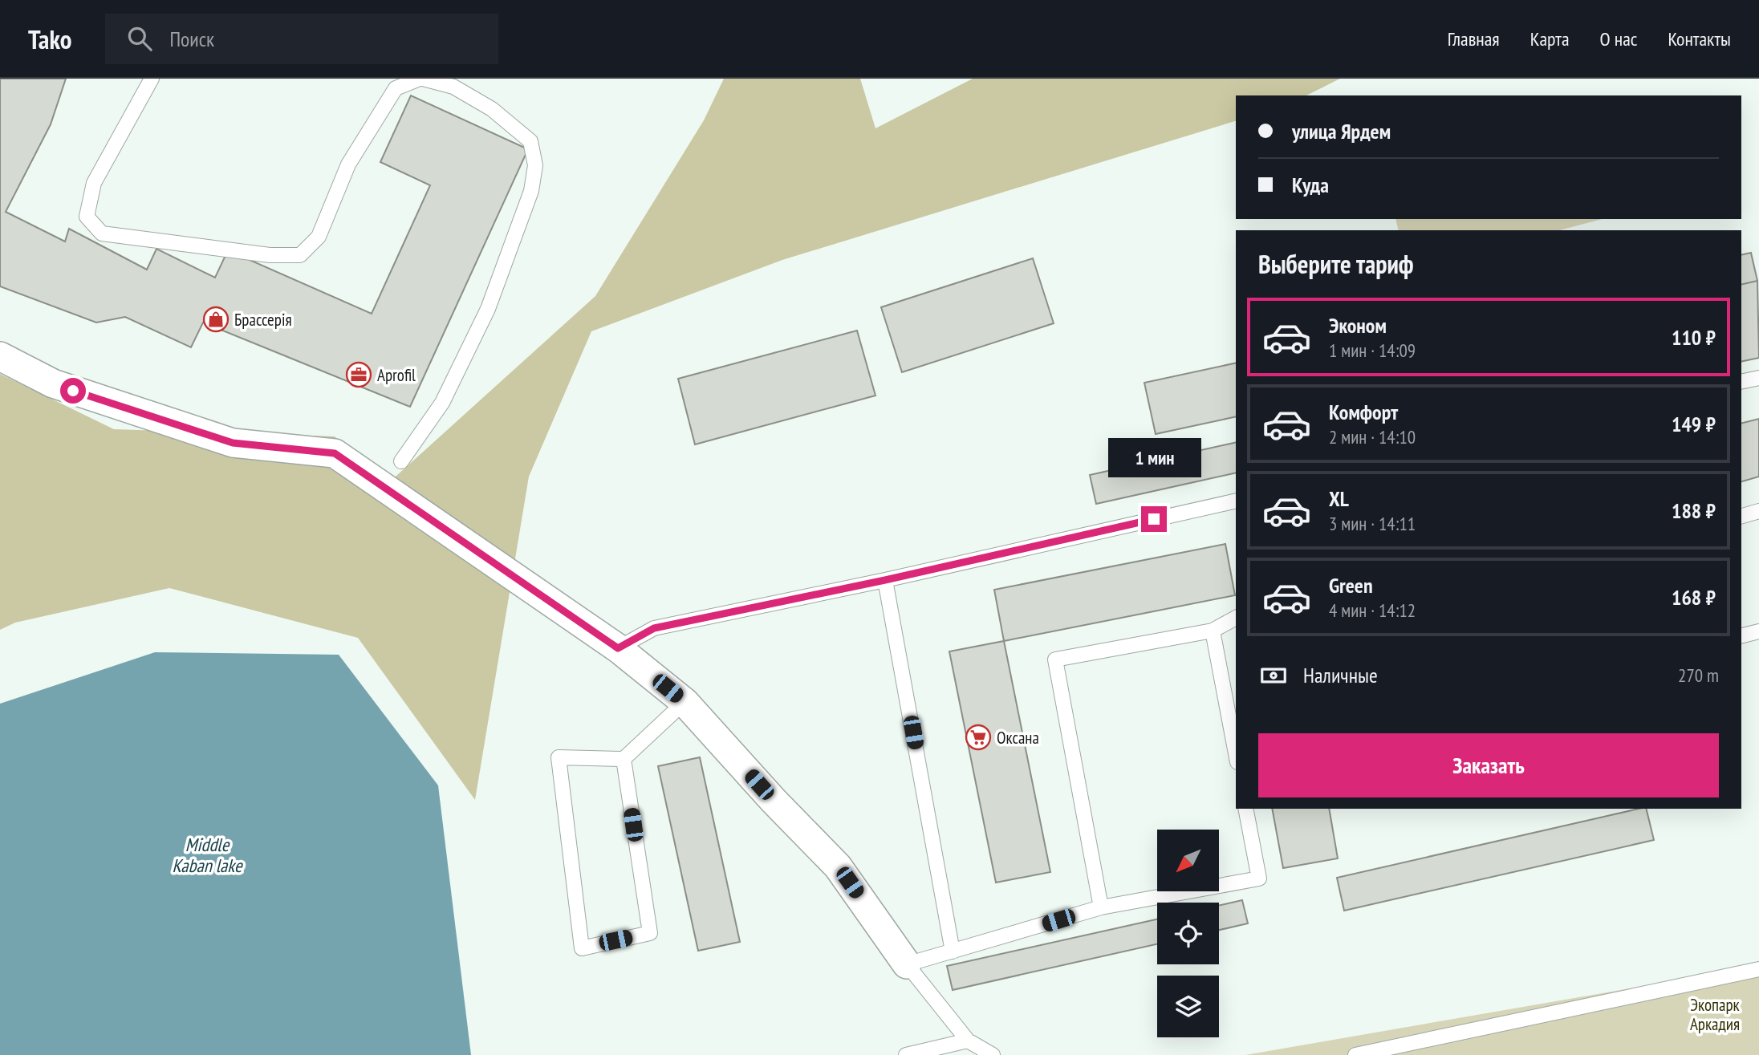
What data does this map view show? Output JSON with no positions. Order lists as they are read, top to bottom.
{
  "water": ["Middle Kaban lake"],
  "parks": ["Экопарк Аркадия"],
  "places": {
    "shop": ["Брассерiя"],
    "office": ["Aprofil"],
    "supermarket": ["Оксана"]
  },
  "north": "bottom left",
  "page": {
    "header": "Tako",
    "search": "Поиск",
    "nav": [
      "Главная",
      "Карта",
      "О нас",
      "Контакты"
    ],
    "banner": ["улица Ярдем", "Куда"],
    "heading": "Выберите тариф",
    "list": [
      {
        "name": "Эконом",
        "note": "1 мин · 14:09",
        "value": "110 ₽"
      },
      {
        "name": "Комфорт",
        "note": "2 мин · 14:10",
        "value": "149 ₽"
      },
      {
        "name": "XL",
        "note": "3 мин · 14:11",
        "value": "188 ₽"
      },
      {
        "name": "Green",
        "note": "4 мин · 14:12",
        "value": "168 ₽"
      }
    ],
    "bubble": "1 мин",
    "pay": ["Наличные", "270 m"],
    "buttons": "Заказать"
  }
}
